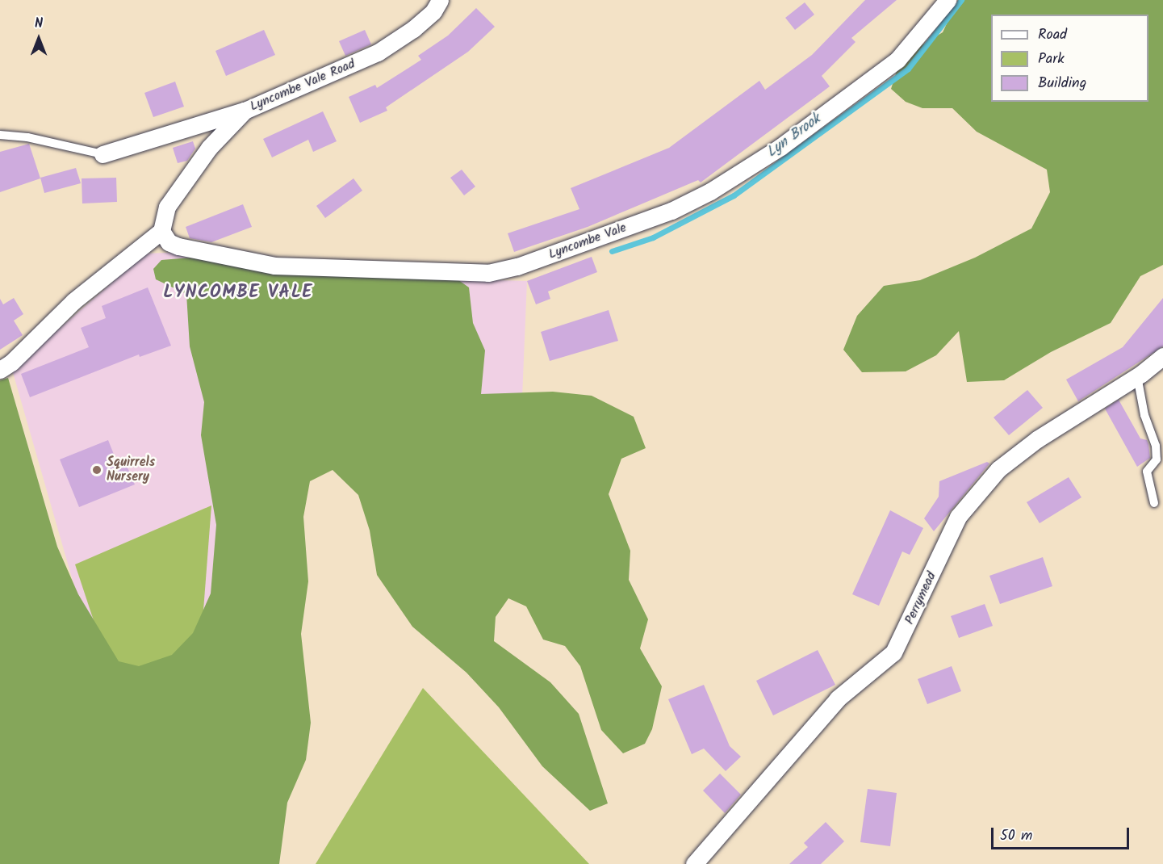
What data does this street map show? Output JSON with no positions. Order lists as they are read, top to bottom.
{
  "streets": {
    "street": ["Lyncombe Vale Road", "Lyncombe Vale", "Perrymead"]
  },
  "crossings": [
    ["Lyncombe Vale Road", "Lyncombe Vale"]
  ],
  "districts": ["LYNCOMBE VALE"],
  "water": ["Lyn Brook"],
  "places": ["Squirrels Nursery"],
  "legend": ["Road", "Park", "Building"],
  "scale_bar": "50 m",
  "north": "top"
}
